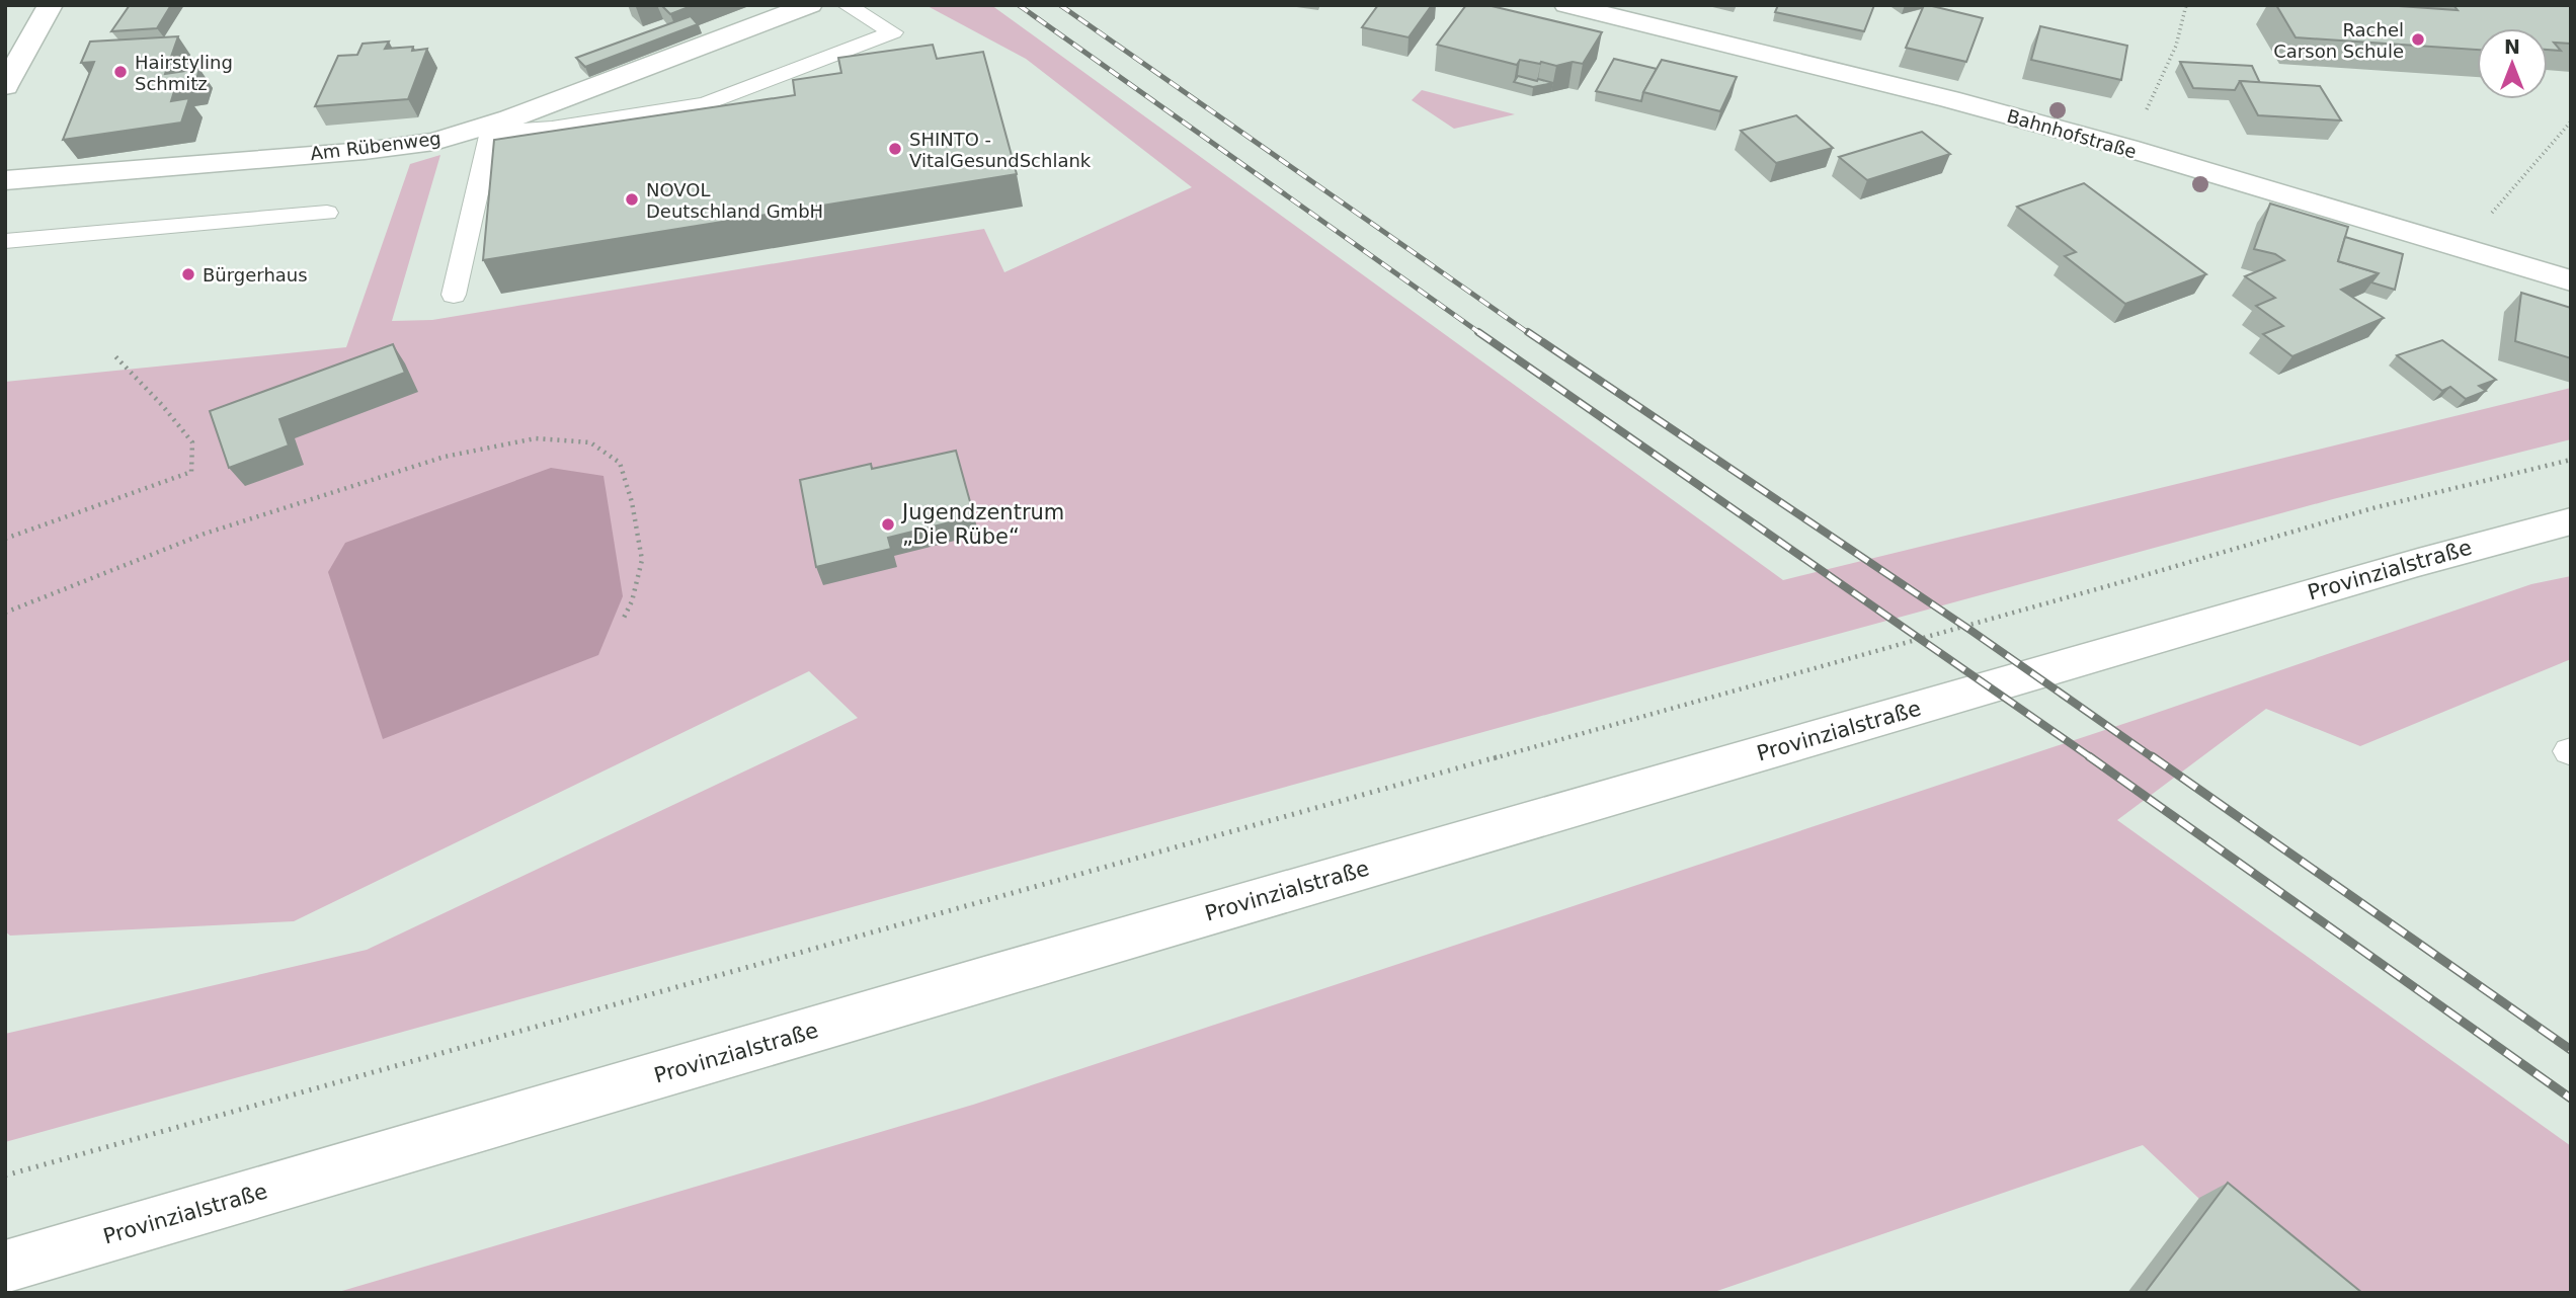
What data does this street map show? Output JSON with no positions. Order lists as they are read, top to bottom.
{
  "streets": {
    "street": ["Bahnhofstraße", "Am Rübenweg", "Provinzialstraße"]
  },
  "places": [
    "Rachel Carson Schule",
    "Hairstyling Schmitz",
    "SHINTO - VitalGesundSchlank",
    "NOVOL Deutschland GmbH",
    "Bürgerhaus",
    "Jugendzentrum „Die Rübe“"
  ],
  "north": "top"
}
